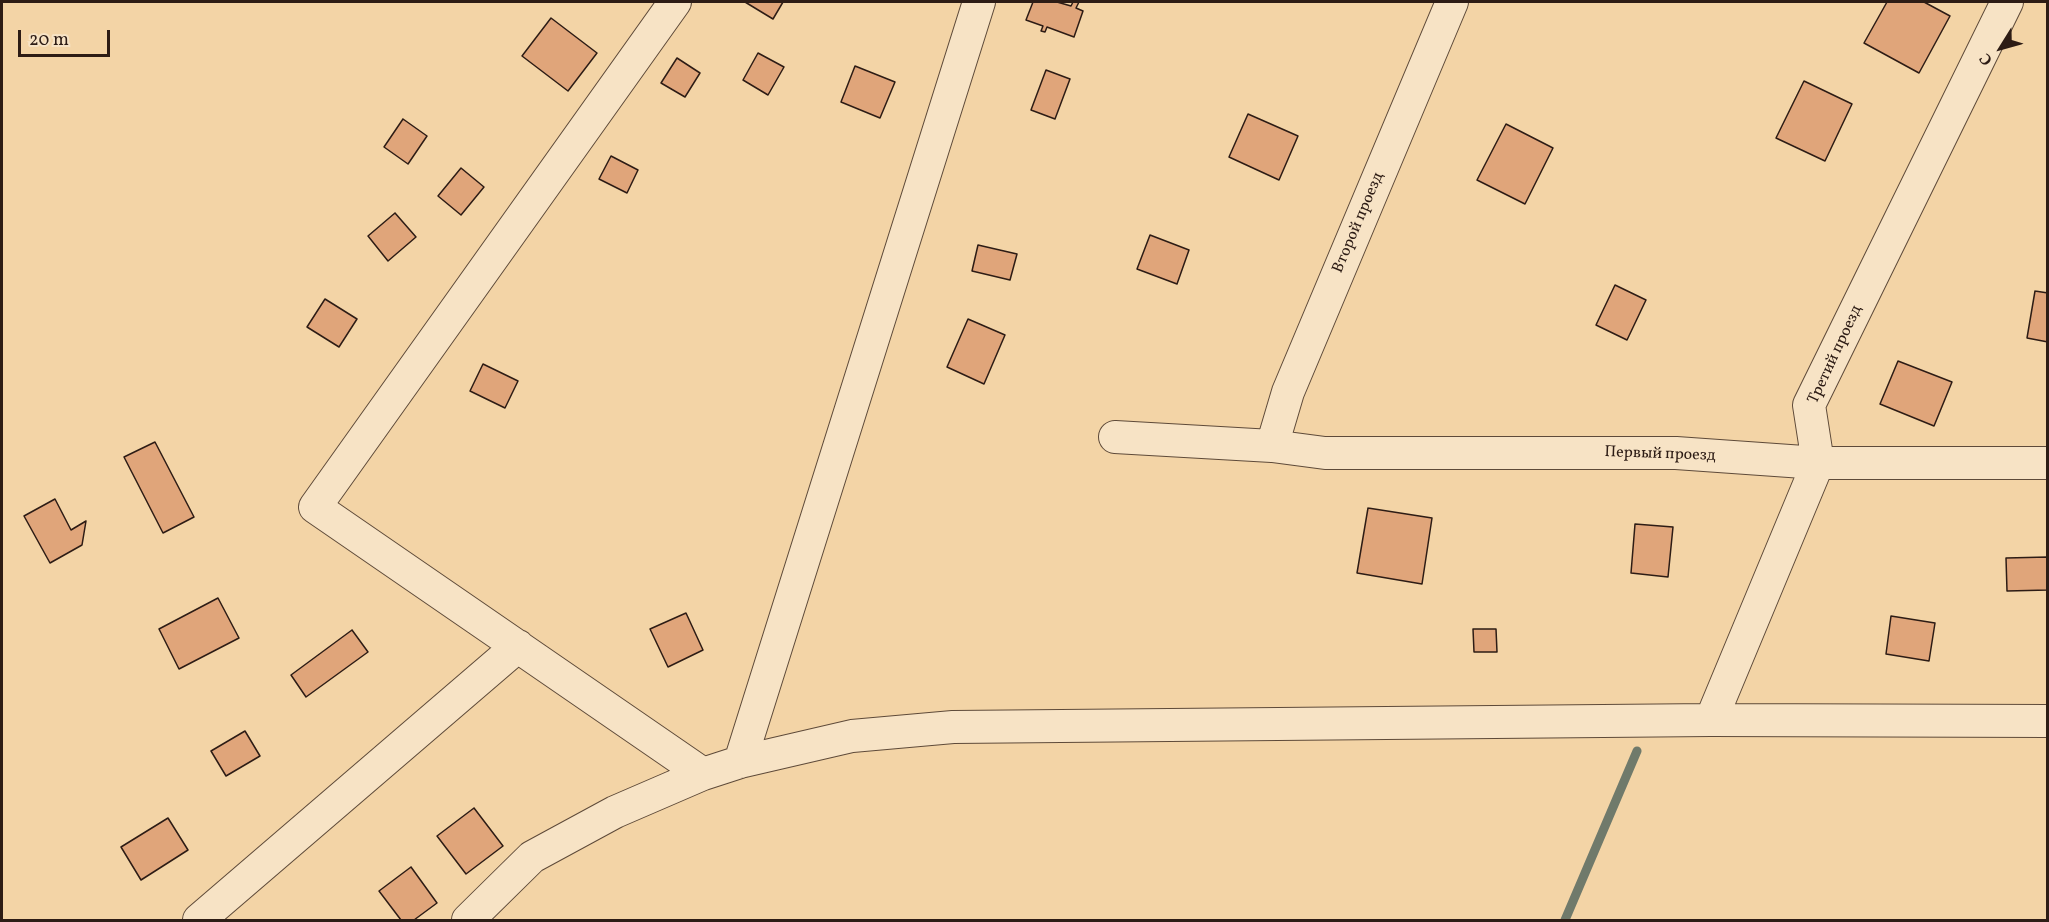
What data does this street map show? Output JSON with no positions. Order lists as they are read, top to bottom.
{
  "streets": {
    "street": ["Второй проезд", "Третий проезд", "Первый проезд"]
  },
  "crossings": [
    ["Второй проезд", "Первый проезд"],
    ["Третий проезд", "Первый проезд"]
  ],
  "scale_bar": "20 m",
  "north": "bottom left"
}
